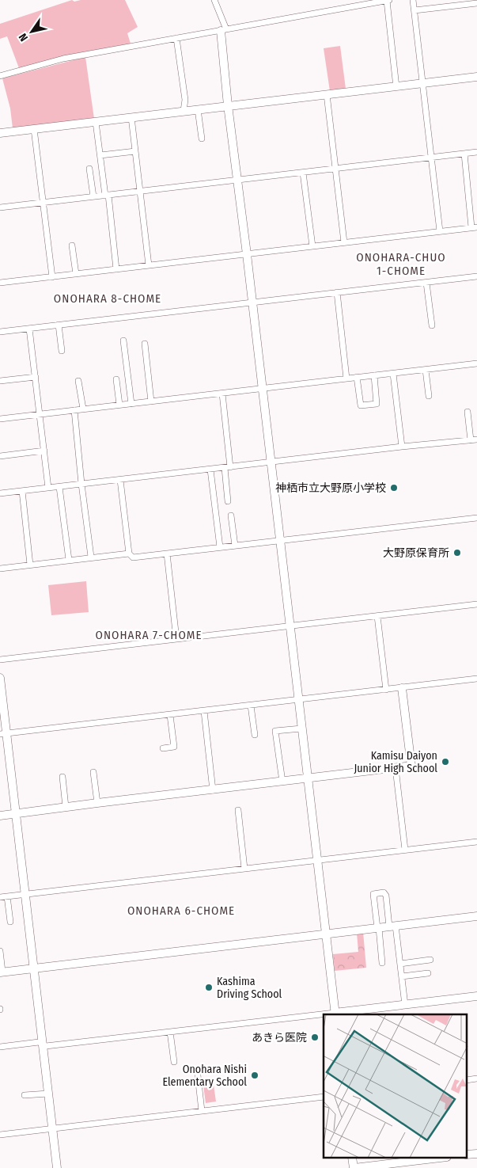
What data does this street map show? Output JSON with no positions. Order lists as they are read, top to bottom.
{
  "districts": [
    "ONOHARA-CHUO 1-CHOME",
    "ONOHARA 8-CHOME",
    "ONOHARA 7-CHOME",
    "ONOHARA 6-CHOME"
  ],
  "places": [
    "神栖市立大野原小学校",
    "大野原保育所",
    "Kamisu Daiyon Junior High School",
    "Kashima Driving School",
    "あきら医院",
    "Onohara Nishi Elementary School"
  ],
  "north": "bottom left"
}
